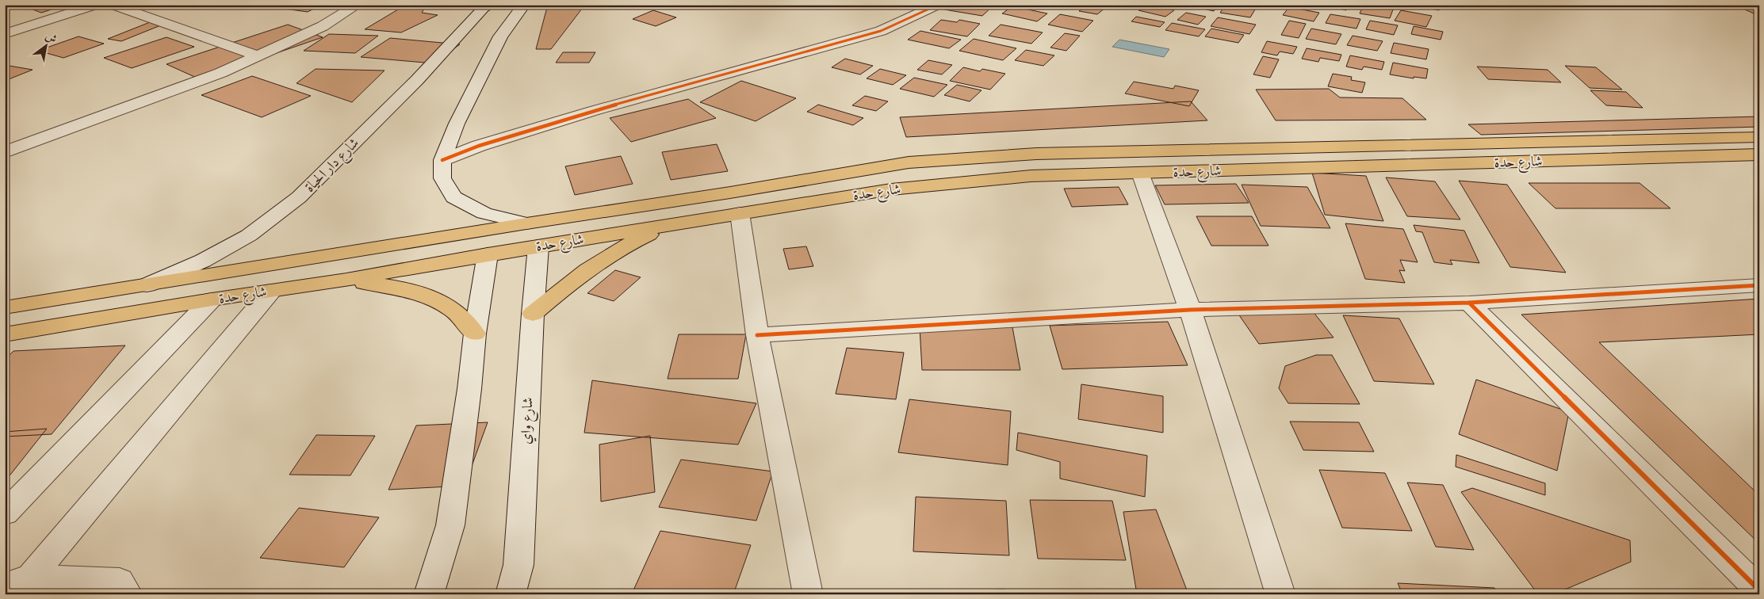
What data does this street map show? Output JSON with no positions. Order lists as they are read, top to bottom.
{
  "streets": {
    "main road": ["شارع حدة"],
    "street": ["شارع دار الحياة", "شارع واي"]
  },
  "crossings": [
    ["شارع حدة", "شارع دار الحياة"],
    ["شارع حدة", "شارع واي"]
  ],
  "north": "top right"
}
